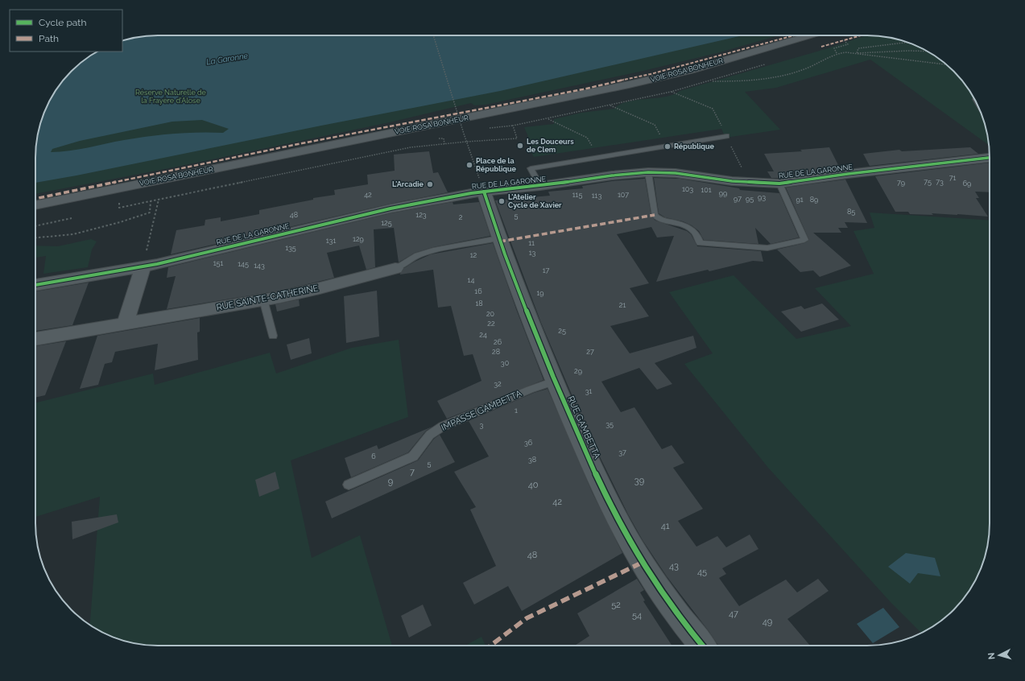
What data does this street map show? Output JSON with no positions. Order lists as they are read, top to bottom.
{
  "streets": {
    "street": [
      "VOIE ROSA BONHEUR",
      "RUE DE LA GARONNE",
      "RUE SAINTE-CATHERINE",
      "RUE GAMBETTA"
    ],
    "lane": ["IMPASSE GAMBETTA"]
  },
  "crossings": [
    ["RUE DE LA GARONNE", "RUE GAMBETTA"],
    ["RUE SAINTE-CATHERINE", "RUE GAMBETTA"],
    ["IMPASSE GAMBETTA", "RUE GAMBETTA"]
  ],
  "water": ["La Garonne"],
  "parks": ["Réserve Naturelle de la Frayère d'Alose"],
  "places": [
    "Les Douceurs de Clem",
    "République",
    "Place de la République",
    "L'Arcadie",
    "L'Atelier Cycle de Xavier"
  ],
  "house_numbers": [
    "71",
    "75",
    "73",
    "79",
    "69",
    "103",
    "101",
    "99",
    "42",
    "115",
    "107",
    "113",
    "93",
    "97",
    "95",
    "91",
    "89",
    "85",
    "48",
    "123",
    "5",
    "2",
    "125",
    "129",
    "131",
    "11",
    "135",
    "13",
    "12",
    "151",
    "145",
    "143",
    "17",
    "14",
    "16",
    "19",
    "18",
    "21",
    "20",
    "22",
    "25",
    "24",
    "26",
    "28",
    "27",
    "30",
    "29",
    "32",
    "31",
    "1",
    "35",
    "3",
    "36",
    "37",
    "6",
    "38",
    "5",
    "7",
    "39",
    "9",
    "40",
    "42",
    "41",
    "48",
    "43",
    "45",
    "52",
    "47",
    "54",
    "49"
  ],
  "legend": ["Cycle path", "Path"],
  "north": "left"
}
